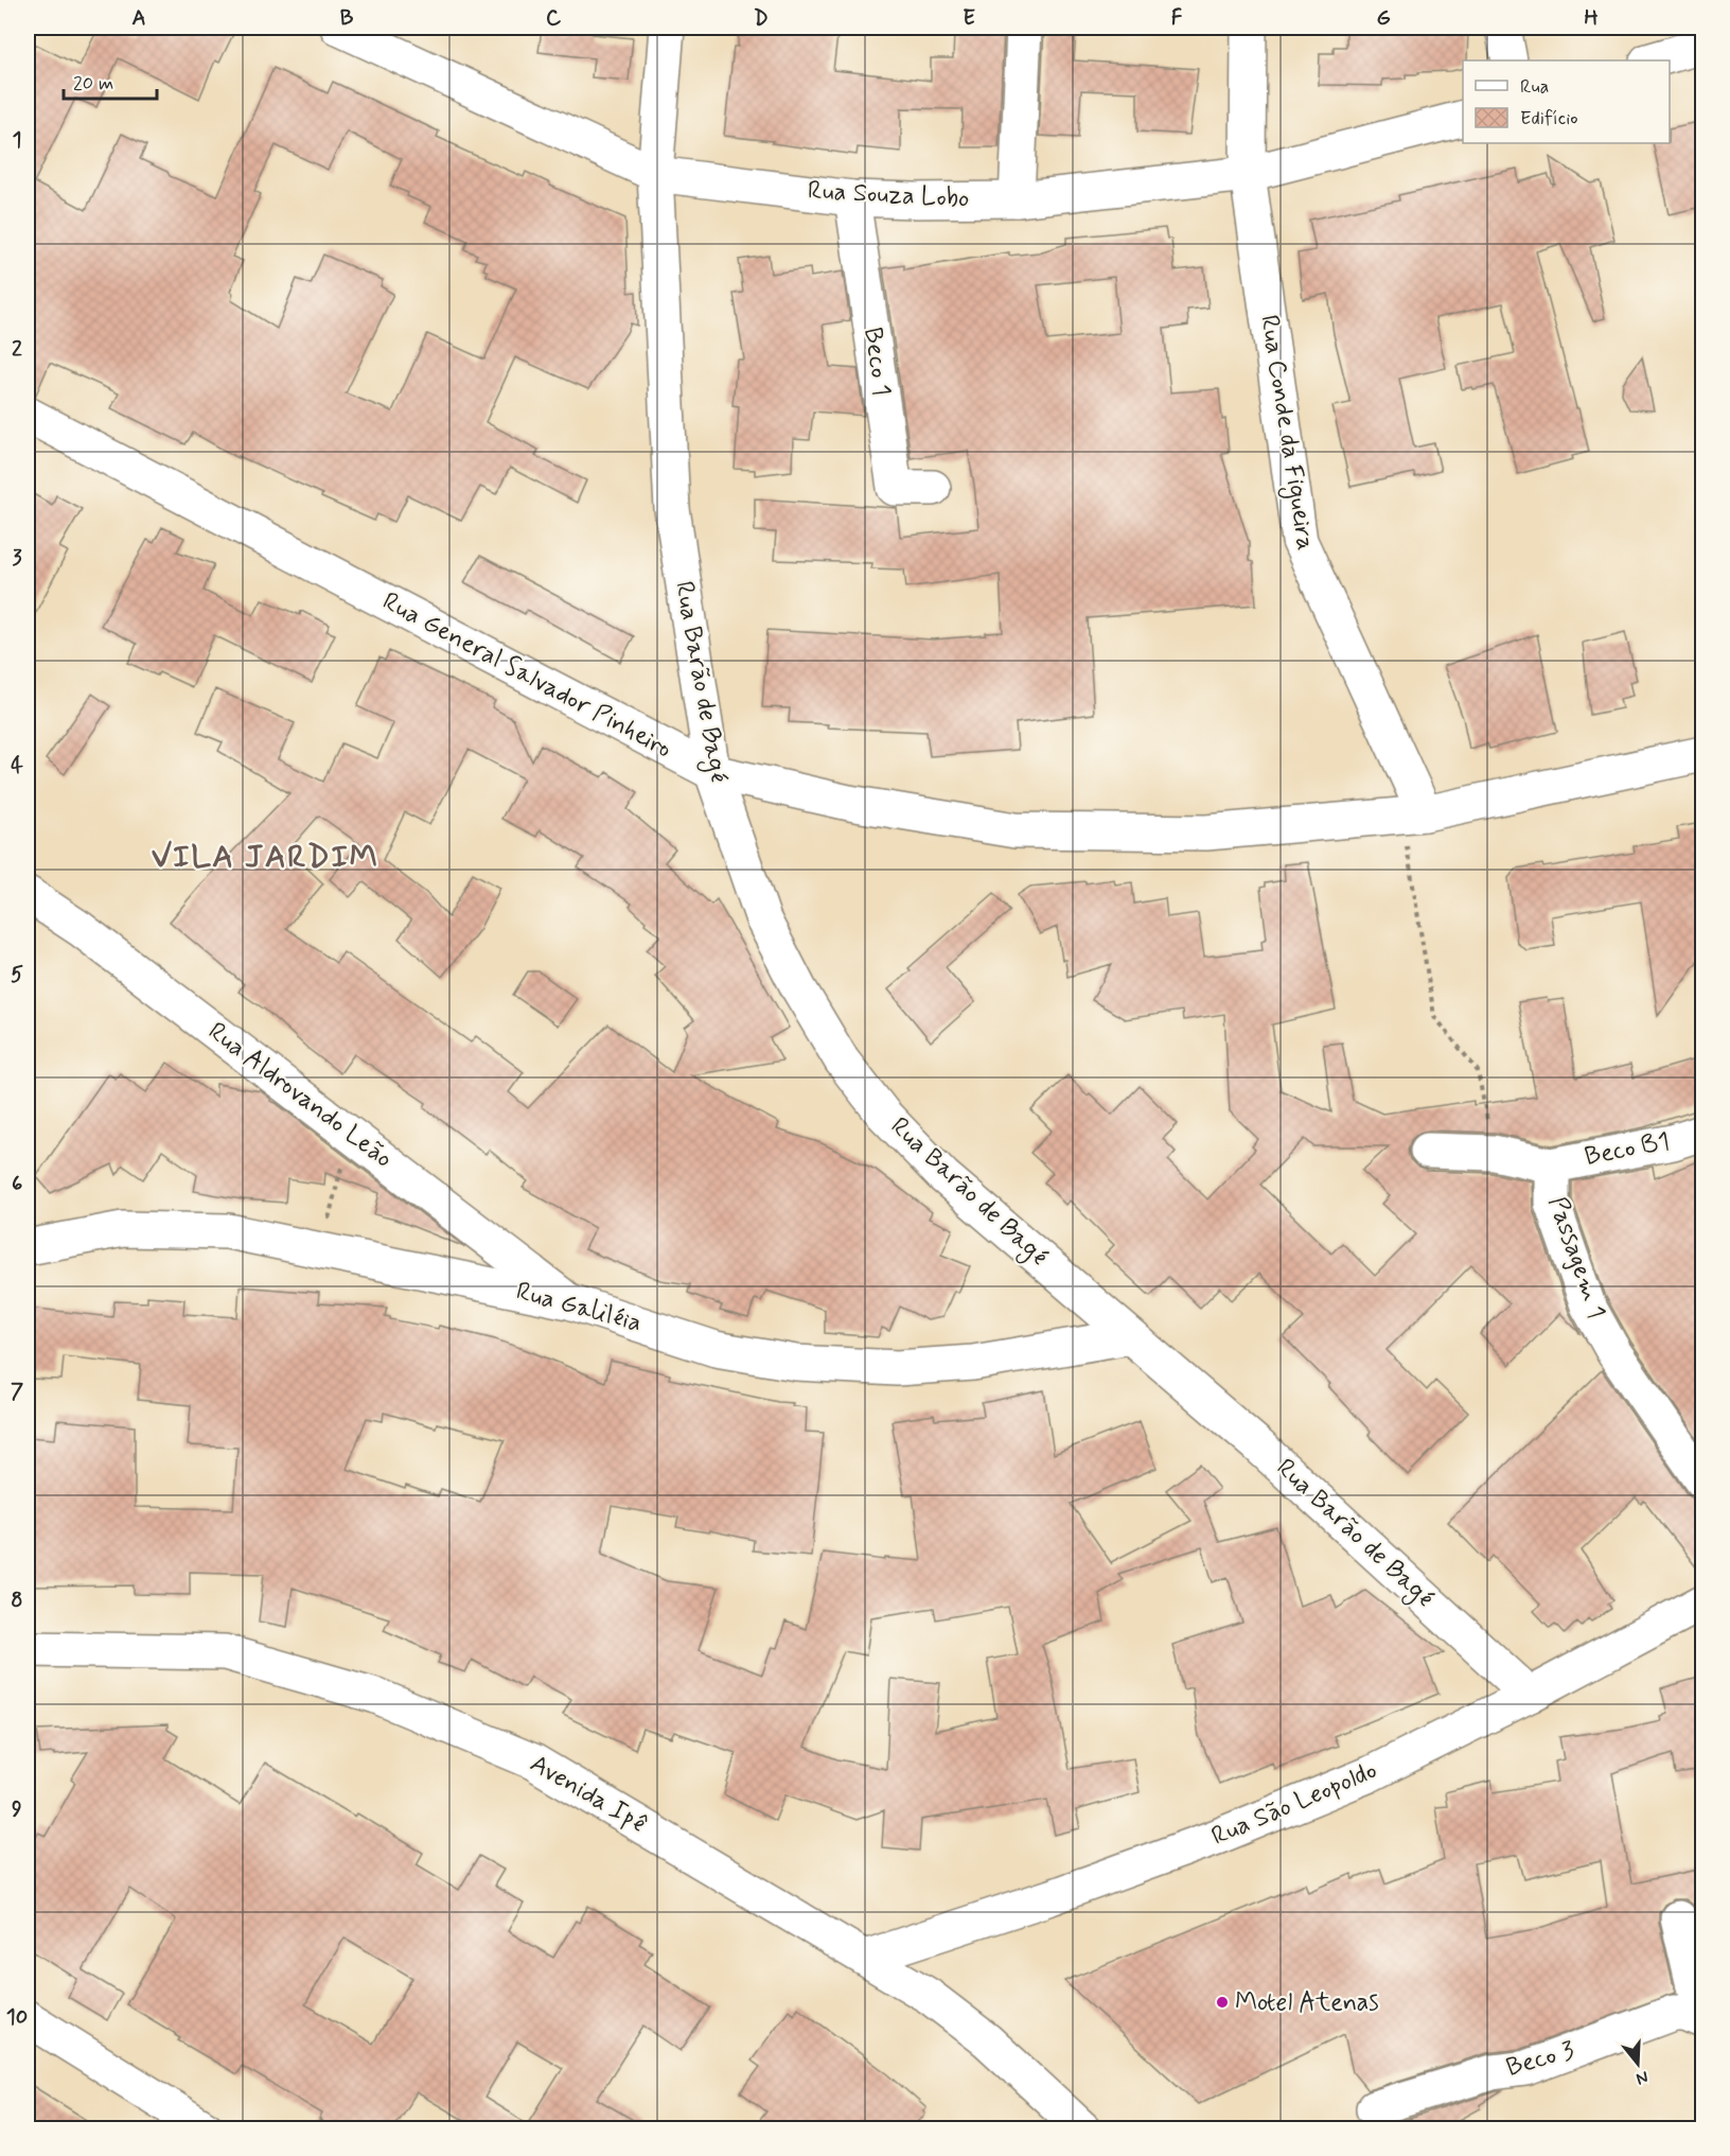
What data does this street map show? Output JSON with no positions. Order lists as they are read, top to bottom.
{
  "streets": {
    "street": [
      "Rua Souza Lobo",
      "Beco 1",
      "Rua Conde da Figueira",
      "Rua General Salvador Pinheiro",
      "Rua Barão de Bagé",
      "Rua Aldrovando Leão",
      "Beco B1",
      "Passagem 1",
      "Rua Galiléia",
      "Avenida Ipê",
      "Rua São Leopoldo",
      "Beco 3"
    ]
  },
  "crossings": [
    ["Rua Souza Lobo", "Beco 1"],
    ["Rua Souza Lobo", "Rua Conde da Figueira"],
    ["Rua Souza Lobo", "Rua Barão de Bagé"],
    ["Rua Conde da Figueira", "Rua General Salvador Pinheiro"],
    ["Rua General Salvador Pinheiro", "Rua Barão de Bagé"],
    ["Rua Barão de Bagé", "Rua Galiléia"],
    ["Rua Barão de Bagé", "Rua São Leopoldo"],
    ["Rua Aldrovando Leão", "Rua Galiléia"],
    ["Beco B1", "Passagem 1"],
    ["Avenida Ipê", "Rua São Leopoldo"]
  ],
  "districts": ["VILA JARDIM"],
  "places": ["Motel Atenas"],
  "legend": ["Rua", "Edifício"],
  "scale_bar": "20 m",
  "north": "bottom",
  "grid": {
    "columns": [
      "A",
      "B",
      "C",
      "D",
      "E",
      "F",
      "G",
      "H"
    ],
    "rows": [
      "1",
      "2",
      "3",
      "4",
      "5",
      "6",
      "7",
      "8",
      "9",
      "10"
    ]
  }
}
